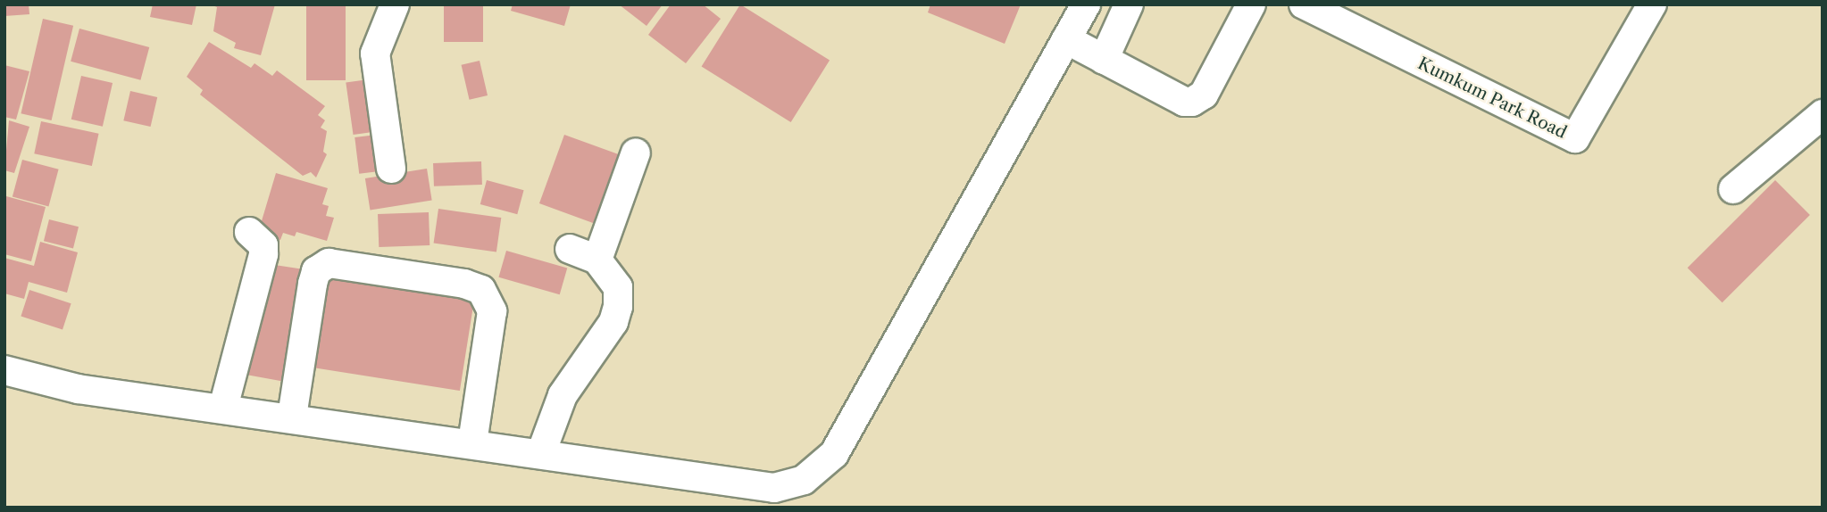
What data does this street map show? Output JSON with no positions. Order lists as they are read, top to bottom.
{
  "streets": {
    "street": ["Kumkum Park Road"]
  }
}
